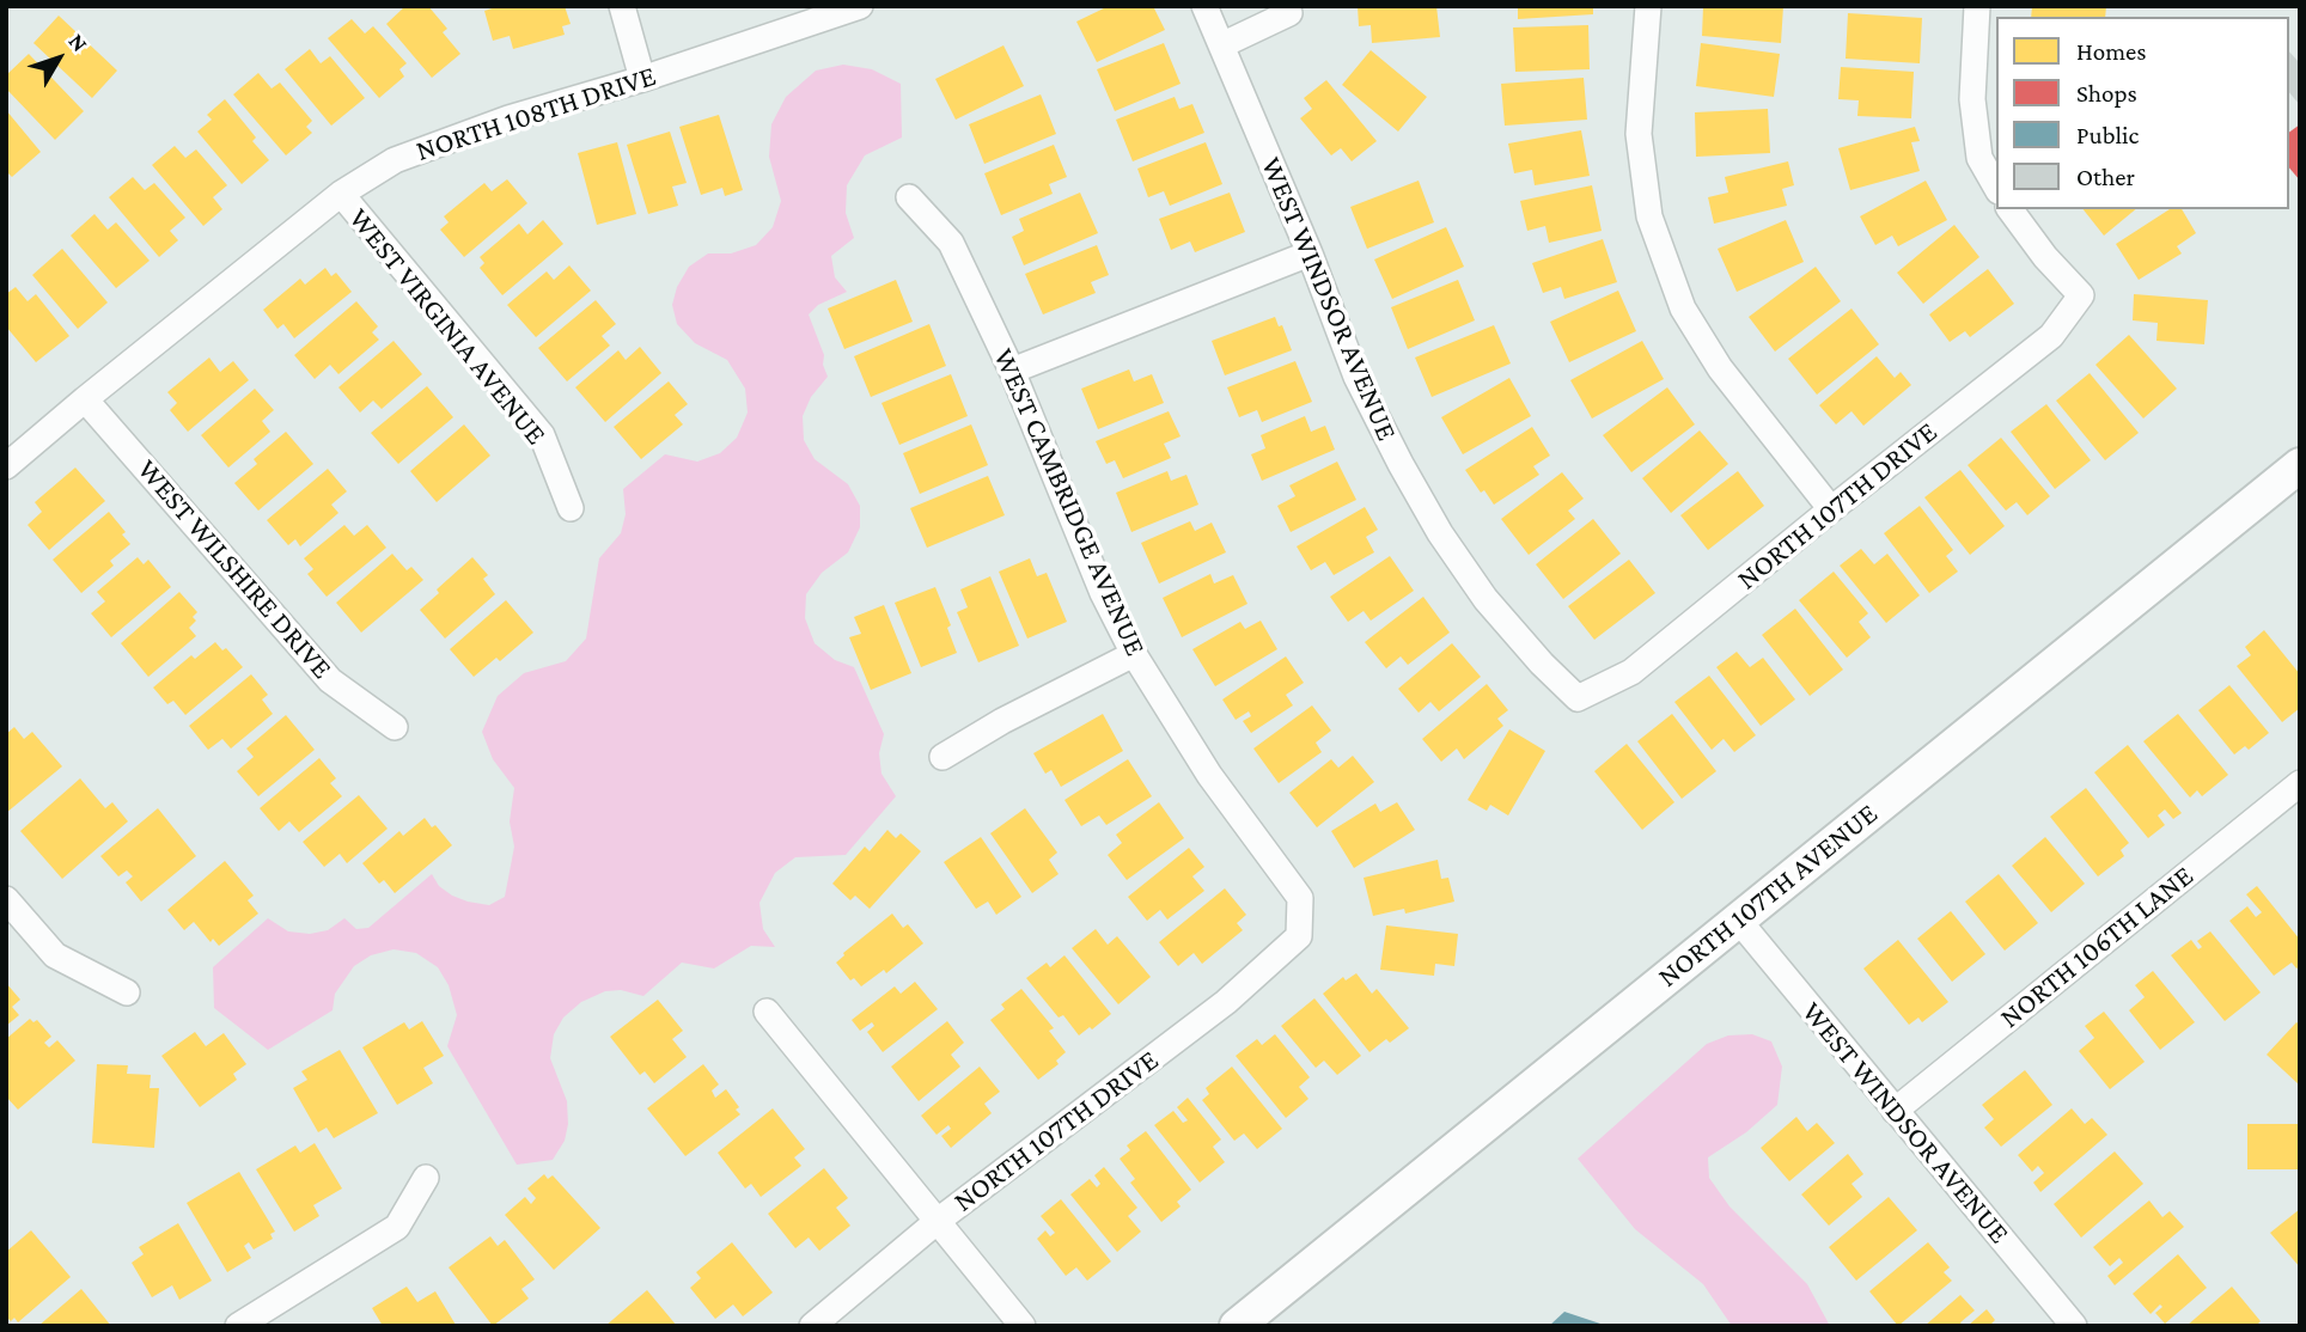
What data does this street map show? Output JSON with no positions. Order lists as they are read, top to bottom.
{
  "streets": {
    "main road": ["NORTH 107TH AVENUE"],
    "street": [
      "NORTH 108TH DRIVE",
      "WEST WINDSOR AVENUE",
      "WEST VIRGINIA AVENUE",
      "WEST CAMBRIDGE AVENUE",
      "NORTH 107TH DRIVE",
      "WEST WILSHIRE DRIVE",
      "NORTH 106TH LANE"
    ]
  },
  "crossings": [
    ["NORTH 108TH DRIVE", "WEST VIRGINIA AVENUE"],
    ["NORTH 108TH DRIVE", "WEST WILSHIRE DRIVE"],
    ["WEST WINDSOR AVENUE", "NORTH 107TH DRIVE"],
    ["WEST WINDSOR AVENUE", "NORTH 107TH AVENUE"],
    ["WEST WINDSOR AVENUE", "NORTH 106TH LANE"],
    ["WEST CAMBRIDGE AVENUE", "NORTH 107TH DRIVE"]
  ],
  "legend": [
    "Homes",
    "Shops",
    "Public",
    "Other"
  ],
  "north": "top right"
}
